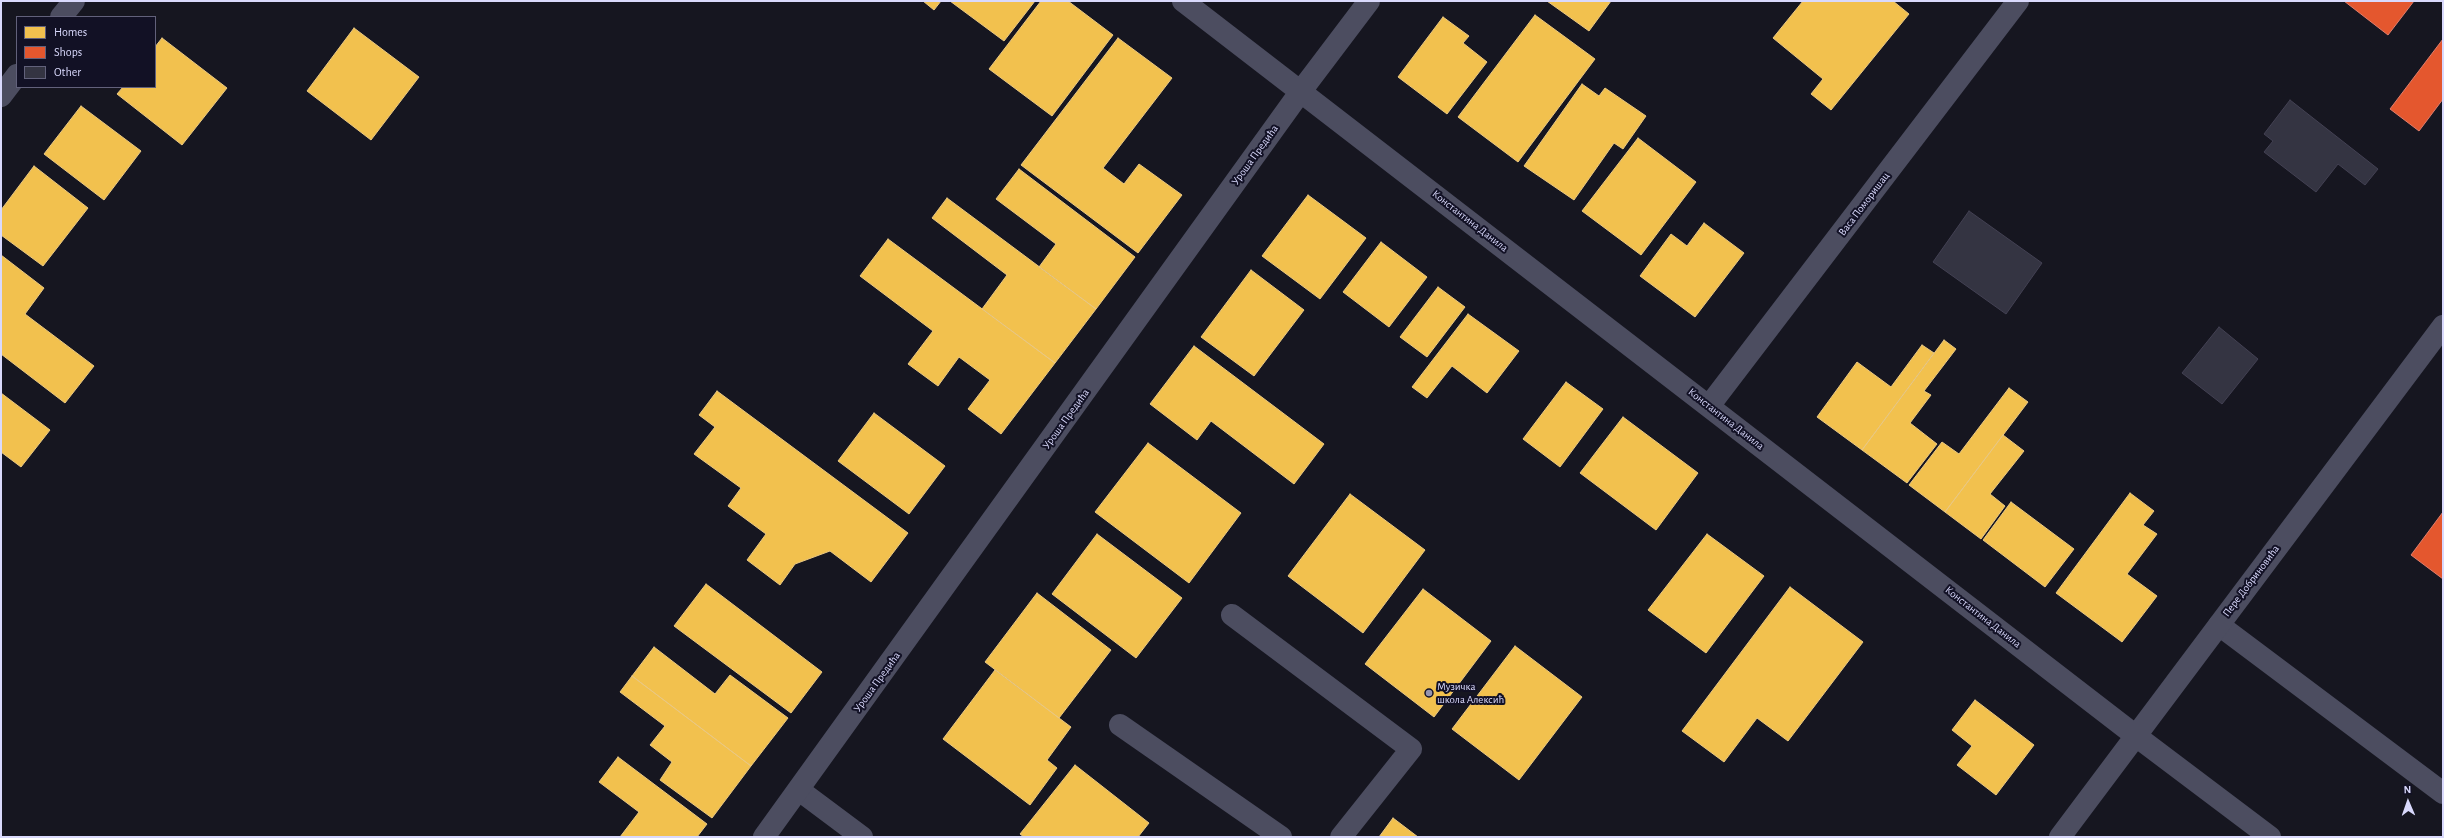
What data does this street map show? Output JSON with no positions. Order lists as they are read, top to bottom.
{
  "streets": {
    "street": [
      "Уроша Предића",
      "Васа Поморишац",
      "Константина Данила",
      "Пере Добриновића"
    ]
  },
  "crossings": [
    ["Уроша Предића", "Константина Данила"],
    ["Васа Поморишац", "Константина Данила"],
    ["Константина Данила", "Пере Добриновића"]
  ],
  "places": ["Музичка школа Алексић"],
  "legend": ["Homes", "Shops", "Other"],
  "north": "top"
}
